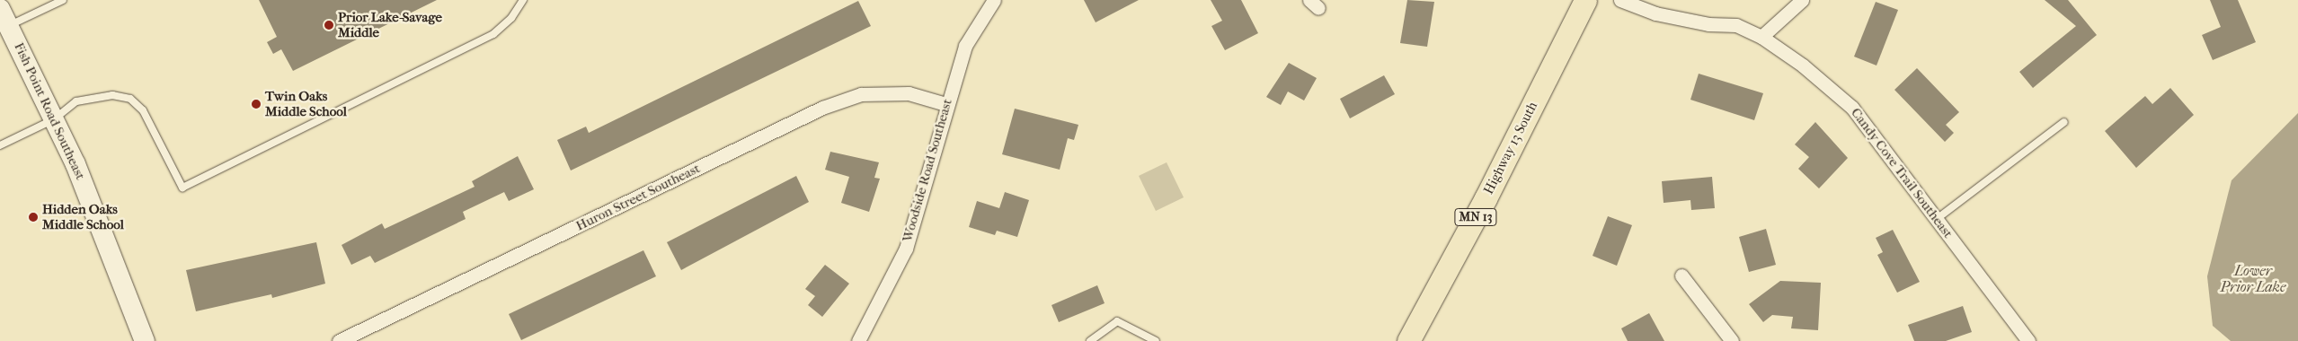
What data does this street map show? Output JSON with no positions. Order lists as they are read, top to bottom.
{
  "streets": {
    "main road": ["Highway 13 South", "MN 13"],
    "street": [
      "Fish Point Road Southeast",
      "Woodside Road Southeast",
      "Candy Cove Trail Southeast",
      "Huron Street Southeast"
    ]
  },
  "crossings": [
    ["Woodside Road Southeast", "Huron Street Southeast"]
  ],
  "water": ["Lower Prior Lake"],
  "places": ["Prior Lake-Savage Middle", "Twin Oaks Middle School", "Hidden Oaks Middle School"]
}
